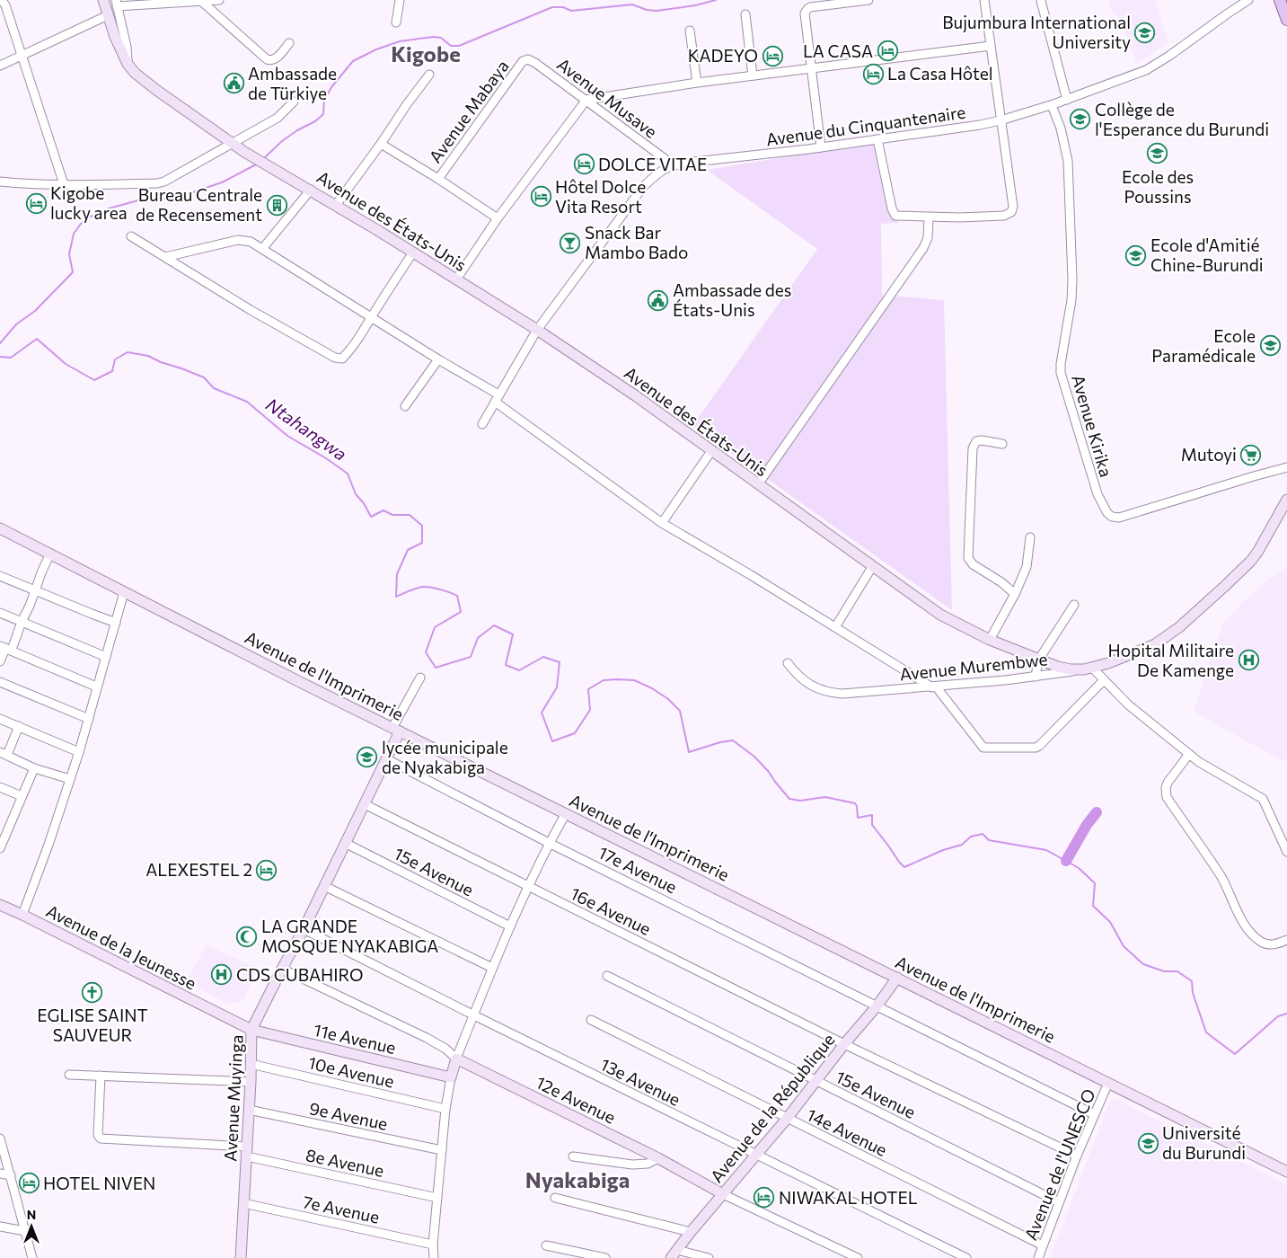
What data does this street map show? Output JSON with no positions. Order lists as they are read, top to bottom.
{
  "streets": {
    "street": [
      "Avenue Musave",
      "Avenue Mabaya",
      "Avenue du Cinquantenaire",
      "Avenue des États-Unis",
      "Avenue Kirika",
      "Avenue Murembwe",
      "Avenue de l'Imprimerie",
      "17e Avenue",
      "15e Avenue",
      "16e Avenue",
      "Avenue de la Jeunesse",
      "11e Avenue",
      "10e Avenue",
      "13e Avenue",
      "Avenue Muyinga",
      "12e Avenue",
      "Avenue de la République",
      "9e Avenue",
      "14e Avenue",
      "8e Avenue",
      "Avenue de l'UNESCO",
      "7e Avenue"
    ]
  },
  "crossings": [
    ["Avenue Musave", "Avenue Mabaya"],
    ["Avenue Musave", "Avenue du Cinquantenaire"],
    ["Avenue du Cinquantenaire", "Avenue des États-Unis"],
    ["Avenue du Cinquantenaire", "Avenue Kirika"],
    ["Avenue des États-Unis", "Avenue Murembwe"],
    ["Avenue de l'Imprimerie", "Avenue Muyinga"],
    ["Avenue de l'Imprimerie", "Avenue de la République"],
    ["Avenue de l'Imprimerie", "Avenue de l'UNESCO"],
    ["17e Avenue", "Avenue Muyinga"],
    ["17e Avenue", "Avenue de la République"],
    ["17e Avenue", "Avenue de l'UNESCO"],
    ["15e Avenue", "Avenue Muyinga"],
    ["15e Avenue", "Avenue de la République"],
    ["15e Avenue", "Avenue de l'UNESCO"],
    ["16e Avenue", "Avenue Muyinga"],
    ["16e Avenue", "Avenue de la République"],
    ["16e Avenue", "Avenue de l'UNESCO"],
    ["Avenue de la Jeunesse", "11e Avenue"],
    ["Avenue de la Jeunesse", "Avenue Muyinga"],
    ["11e Avenue", "Avenue Muyinga"],
    ["10e Avenue", "Avenue Muyinga"],
    ["13e Avenue", "Avenue Muyinga"],
    ["13e Avenue", "Avenue de la République"],
    ["Avenue Muyinga", "12e Avenue"],
    ["Avenue Muyinga", "9e Avenue"],
    ["Avenue Muyinga", "8e Avenue"],
    ["Avenue Muyinga", "7e Avenue"],
    ["12e Avenue", "Avenue de la République"],
    ["Avenue de la République", "14e Avenue"],
    ["14e Avenue", "Avenue de l'UNESCO"]
  ],
  "districts": ["Kigobe", "Nyakabiga"],
  "water": ["Ntahangwa"],
  "places": {
    "school or university": [
      "Bujumbura International University",
      "Collège de l'Esperance du Burundi",
      "Ecole des Poussins",
      "Ecole d'Amitié Chine-Burundi",
      "Ecole Paramédicale",
      "lycée municipale de Nyakabiga",
      "Université du Burundi"
    ],
    "hotel": [
      "LA CASA",
      "KADEYO",
      "La Casa Hôtel",
      "DOLCE VITAE",
      "Hôtel Dolce Vita Resort",
      "Kigobe lucky area",
      "ALEXESTEL 2",
      "HOTEL NIVEN",
      "NIWAKAL HOTEL"
    ],
    "public building": ["Ambassade de Türkiye", "Ambassade des États-Unis"],
    "building": ["Bureau Centrale de Recensement"],
    "bar": ["Snack Bar Mambo Bado"],
    "supermarket": ["Mutoyi"],
    "hospital": ["Hopital Militaire De Kamenge", "CDS CUBAHIRO"],
    "mosque": ["LA GRANDE MOSQUE NYAKABIGA"],
    "church": ["EGLISE SAINT SAUVEUR"]
  },
  "north": "top"
}
